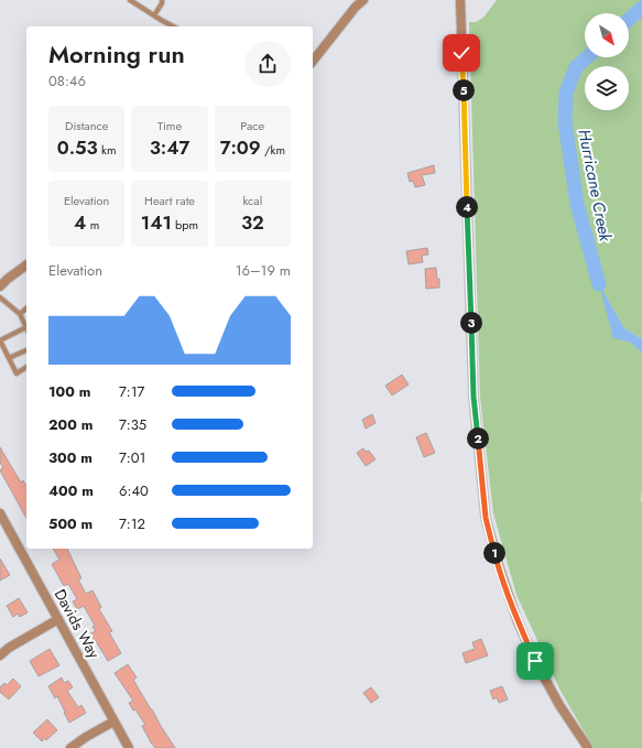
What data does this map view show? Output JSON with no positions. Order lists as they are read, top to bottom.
{
  "streets": {
    "street": ["Davids Way"]
  },
  "water": ["Hurricane Creek"],
  "north": "bottom right",
  "page": {
    "heading": ["Morning run", "08:46"],
    "pins": [
      "5",
      "4",
      "3",
      "2",
      "1"
    ],
    "stats": [
      ["Distance", "0.53 km"],
      ["Time", "3:47"],
      ["Pace", "7:09 /km"],
      ["Elevation", "4 m"],
      ["Heart rate", "141 bpm"],
      ["kcal", "32"]
    ],
    "chart": ["Elevation", "16–19 m"],
    "list": [
      {
        "name": "100 m",
        "note": "7:17"
      },
      {
        "name": "200 m",
        "note": "7:35"
      },
      {
        "name": "300 m",
        "note": "7:01"
      },
      {
        "name": "400 m",
        "note": "6:40"
      },
      {
        "name": "500 m",
        "note": "7:12"
      }
    ]
  }
}
